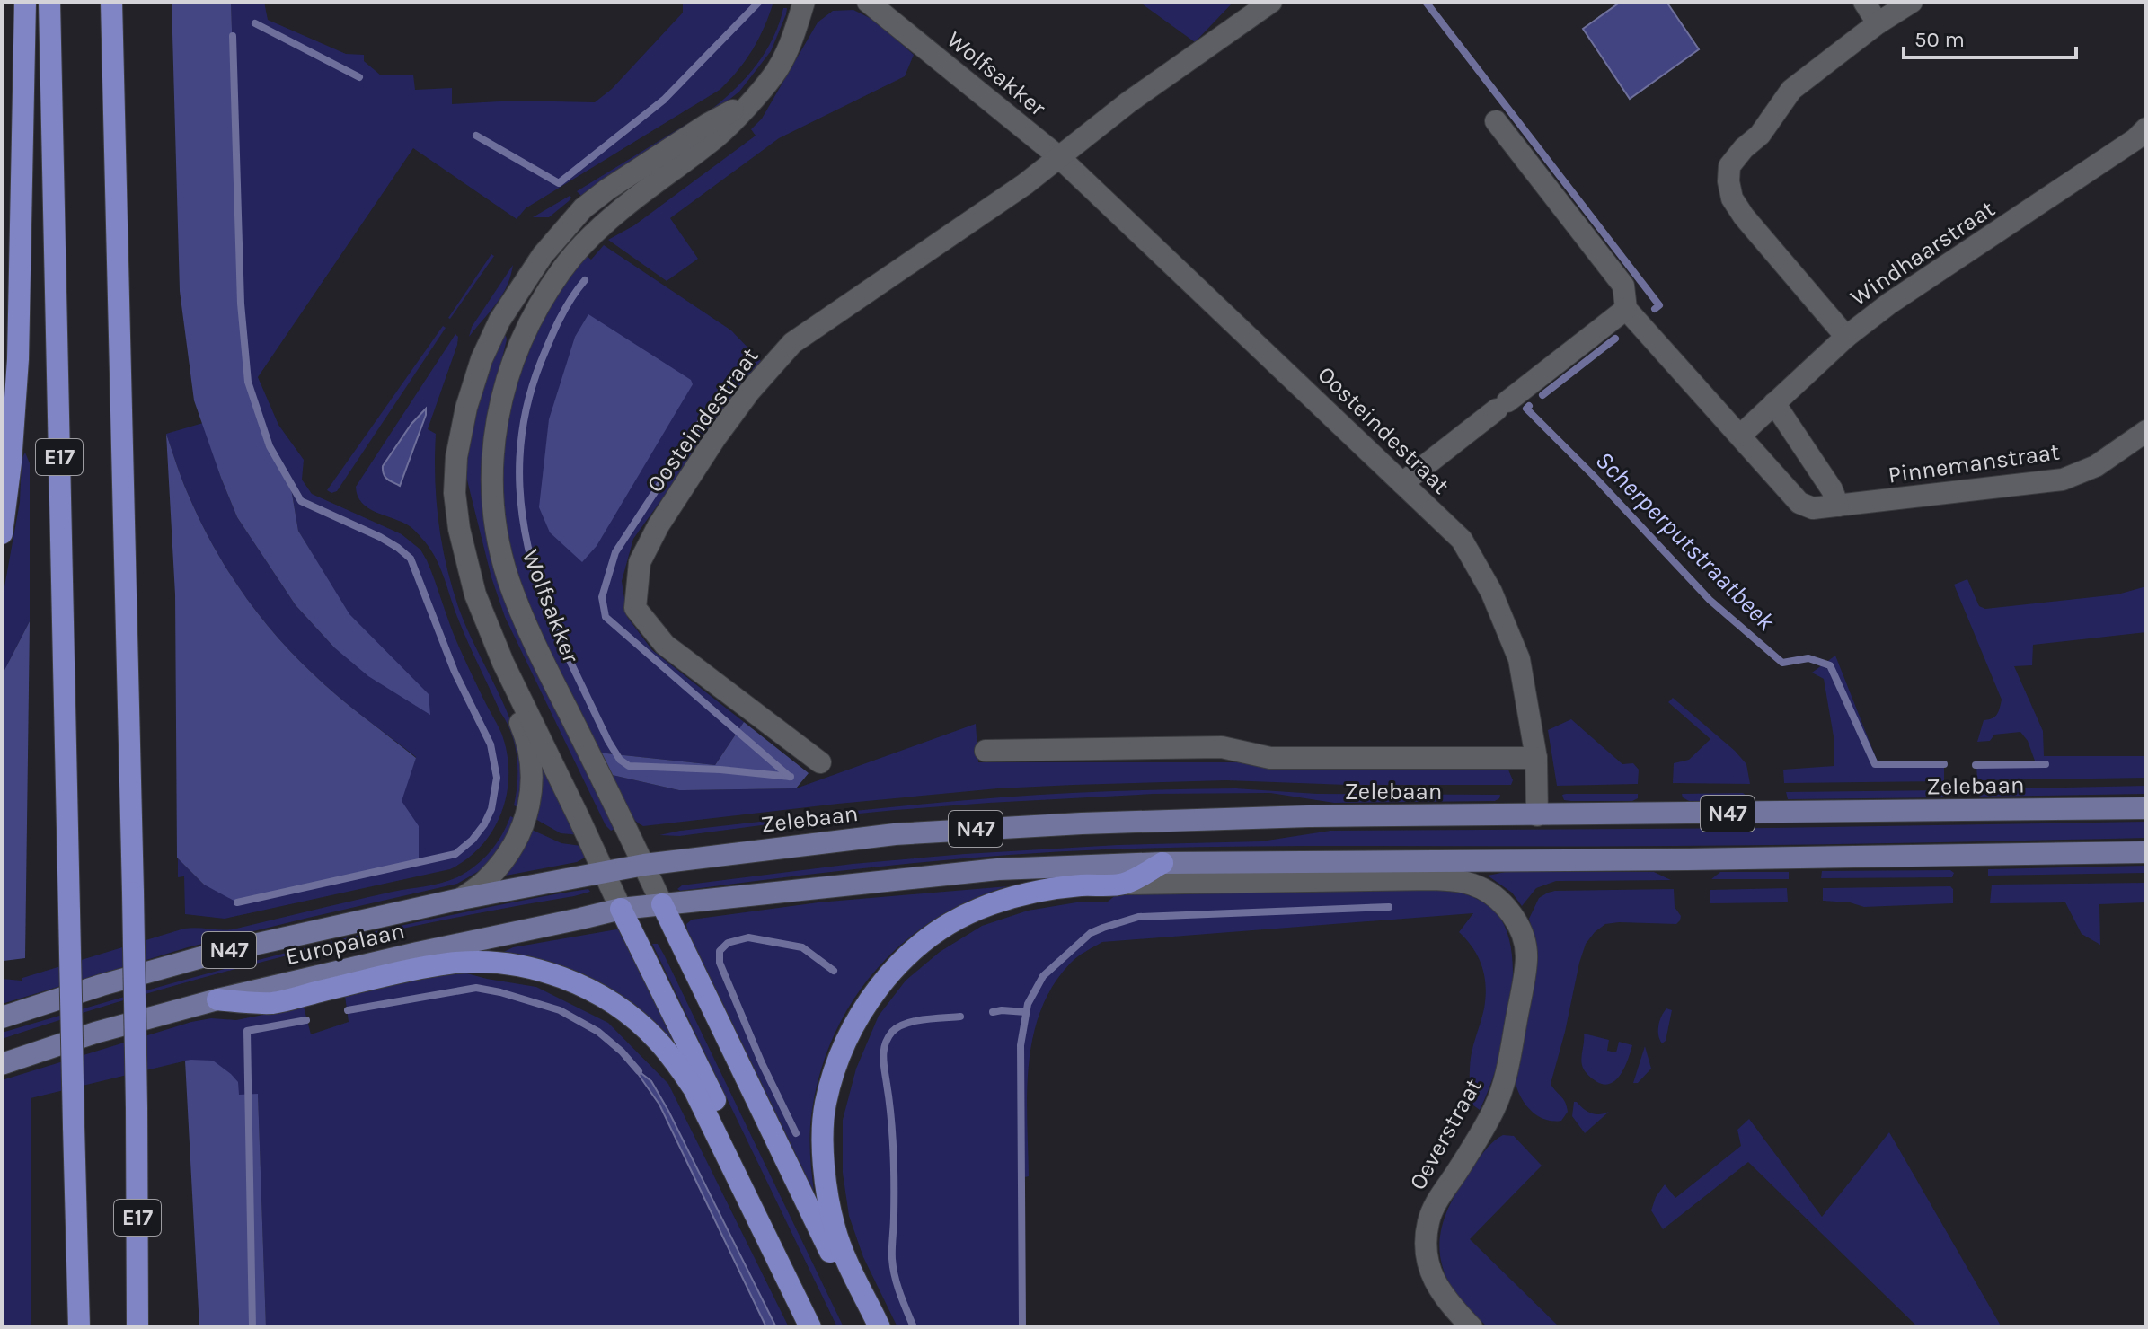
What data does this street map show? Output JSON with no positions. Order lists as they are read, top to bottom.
{
  "streets": {
    "highway": ["E17"],
    "main road": ["Zelebaan", "N47", "Europalaan"],
    "street": [
      "Wolfsakker",
      "Windhaarstraat",
      "Oosteindestraat",
      "Pinnemanstraat",
      "Oeverstraat"
    ]
  },
  "crossings": [
    ["Wolfsakker", "Oosteindestraat"],
    ["Wolfsakker", "Zelebaan"],
    ["Wolfsakker", "N47"],
    ["Wolfsakker", "Europalaan"],
    ["Windhaarstraat", "Pinnemanstraat"],
    ["Oosteindestraat", "Zelebaan"],
    ["Zelebaan", "Europalaan"],
    ["N47", "Europalaan"]
  ],
  "water": ["Scherperputstraatbeek"],
  "scale_bar": "50 m"
}
